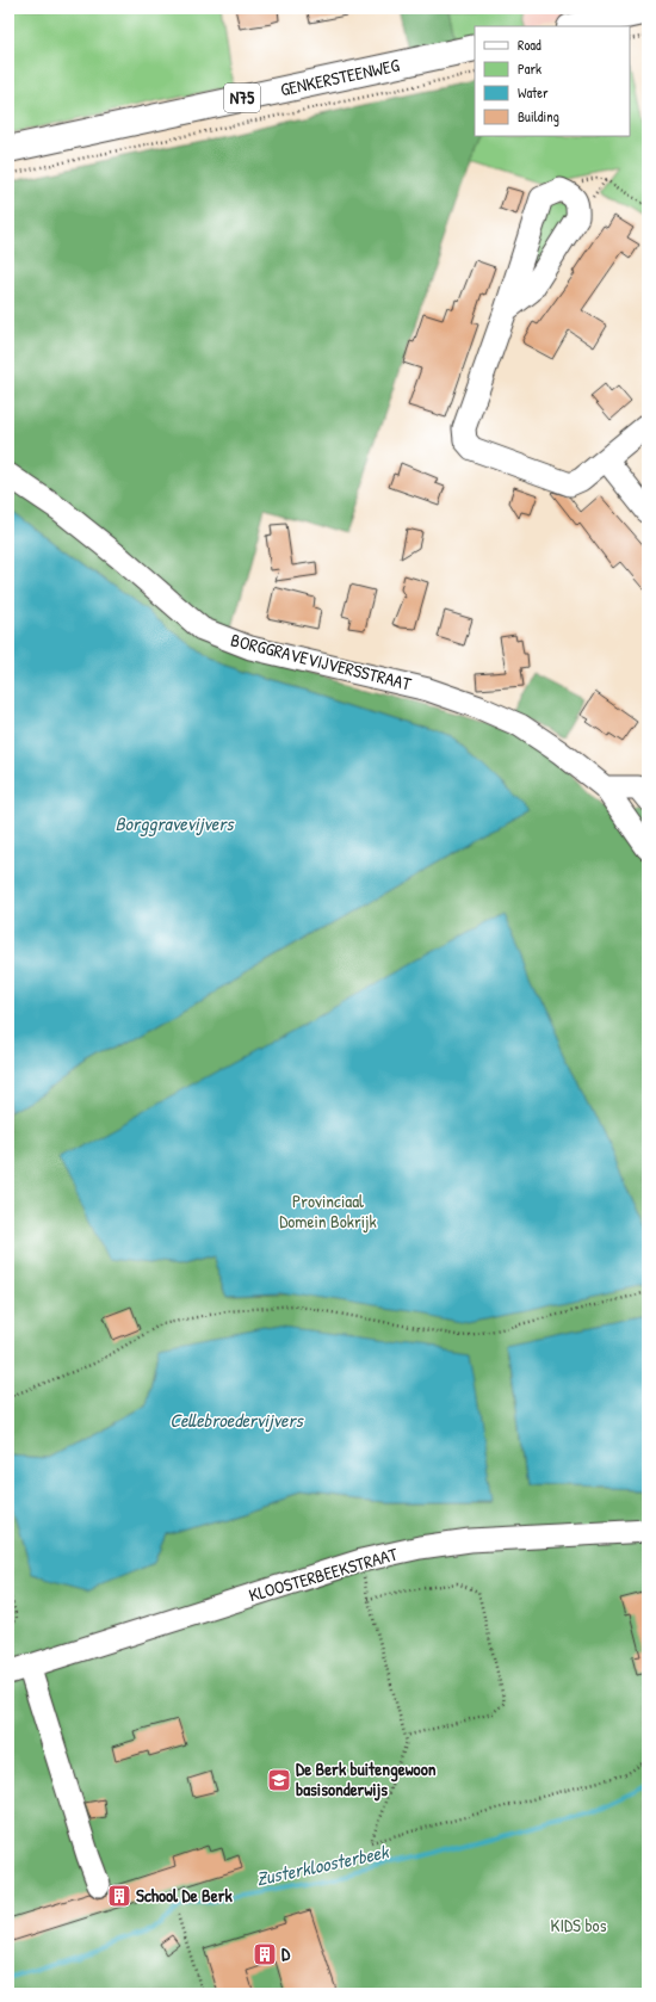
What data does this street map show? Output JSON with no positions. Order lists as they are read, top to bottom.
{
  "streets": {
    "main road": ["GENKERSTEENWEG", "N75"],
    "street": ["BORGGRAVEVIJVERSSTRAAT", "KLOOSTERBEEKSTRAAT"]
  },
  "water": ["Borggravevijvers", "Cellebroedervijvers", "Zusterkloosterbeek"],
  "parks": ["Provinciaal Domein Bokrijk", "KIDS bos"],
  "places": {
    "school or university": ["De Berk buitengewoon basisonderwijs"],
    "building": ["School De Berk", "D"]
  },
  "legend": [
    "Road",
    "Park",
    "Water",
    "Building"
  ]
}
